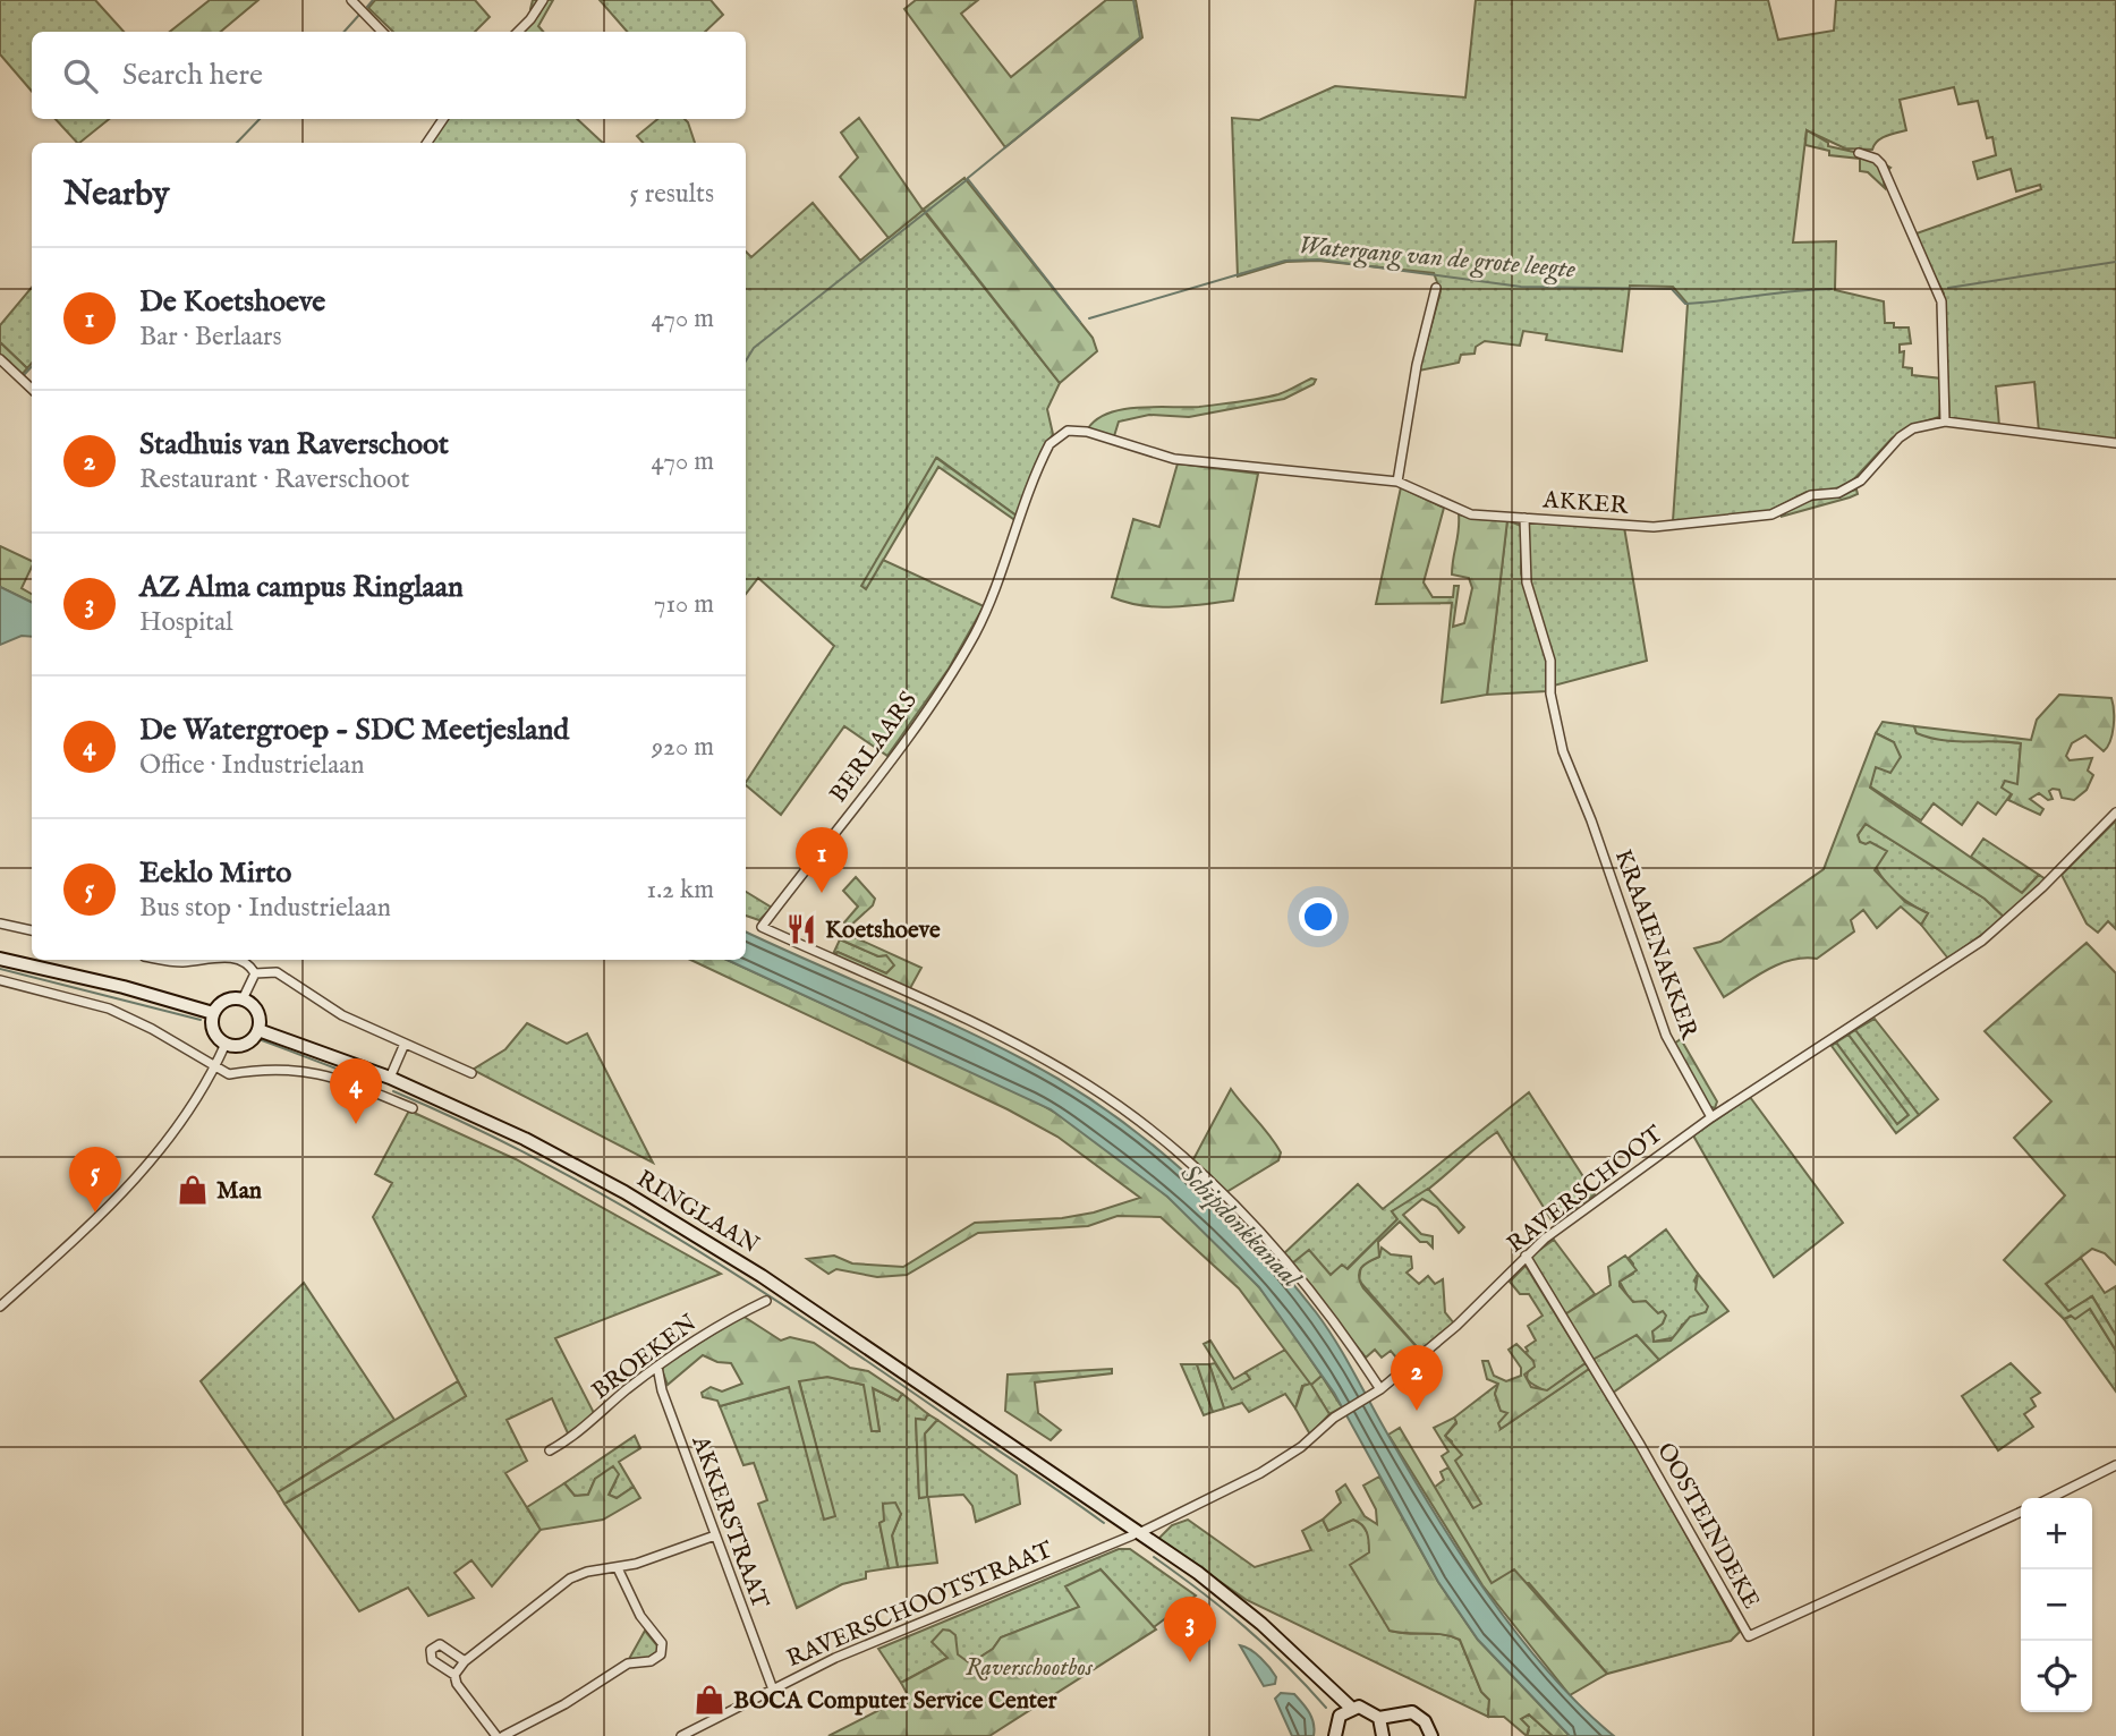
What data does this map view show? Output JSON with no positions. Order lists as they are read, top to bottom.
{
  "streets": {
    "main road": ["RINGLAAN"],
    "street": [
      "AKKER",
      "BERLAARS",
      "KRAAIENAKKER",
      "RAVERSCHOOT",
      "BROEKEN",
      "AKKERSTRAAT",
      "OOSTEINDEKE",
      "RAVERSCHOOTSTRAAT"
    ]
  },
  "crossings": [
    ["AKKER", "BERLAARS"],
    ["AKKER", "KRAAIENAKKER"],
    ["BERLAARS", "RAVERSCHOOT"],
    ["KRAAIENAKKER", "RAVERSCHOOT"],
    ["RAVERSCHOOT", "OOSTEINDEKE"],
    ["RAVERSCHOOT", "RAVERSCHOOTSTRAAT"],
    ["RINGLAAN", "RAVERSCHOOTSTRAAT"],
    ["BROEKEN", "AKKERSTRAAT"],
    ["AKKERSTRAAT", "RAVERSCHOOTSTRAAT"]
  ],
  "water": ["Watergang van de grote leegte", "Schipdonkkanaal"],
  "parks": ["Raverschootbos"],
  "places": {
    "restaurant": ["Koetshoeve"],
    "shop": ["Man", "BOCA Computer Service Center"]
  },
  "page": {
    "search": "Search here",
    "heading": ["Nearby", "5 results"],
    "list": [
      {
        "mark": "1",
        "name": "De Koetshoeve",
        "note": "Bar · Berlaars",
        "value": "470 m"
      },
      {
        "mark": "2",
        "name": "Stadhuis van Raverschoot",
        "note": "Restaurant · Raverschoot",
        "value": "470 m"
      },
      {
        "mark": "3",
        "name": "AZ Alma campus Ringlaan",
        "note": "Hospital",
        "value": "710 m"
      },
      {
        "mark": "4",
        "name": "De Watergroep - SDC Meetjesland",
        "note": "Office · Industrielaan",
        "value": "920 m"
      },
      {
        "mark": "5",
        "name": "Eeklo Mirto",
        "note": "Bus stop · Industrielaan",
        "value": "1.2 km"
      }
    ],
    "pins": [
      "1",
      "4",
      "5",
      "2",
      "3"
    ],
    "map_buttons": ["+", "−"]
  }
}
